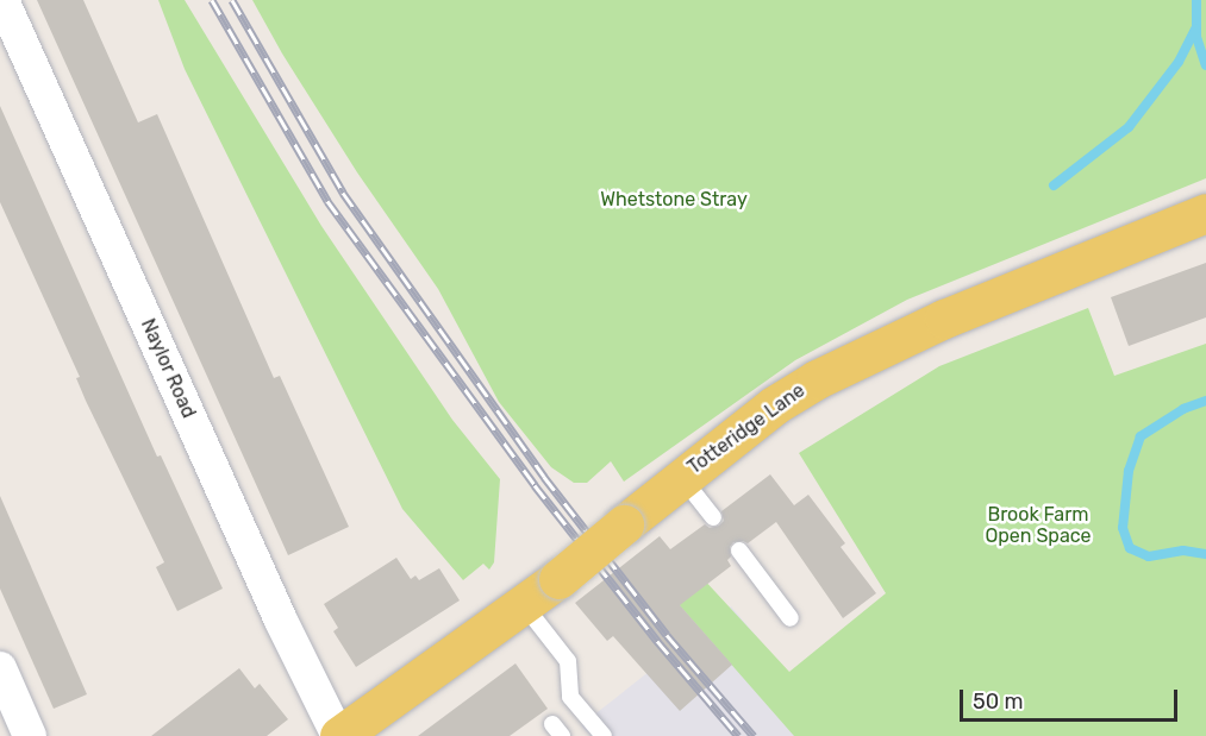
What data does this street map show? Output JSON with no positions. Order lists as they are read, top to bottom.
{
  "streets": {
    "main road": ["Totteridge Lane"],
    "street": ["Naylor Road"]
  },
  "crossings": [
    ["Naylor Road", "Totteridge Lane"]
  ],
  "parks": ["Whetstone Stray", "Brook Farm Open Space"],
  "scale_bar": "50 m"
}
